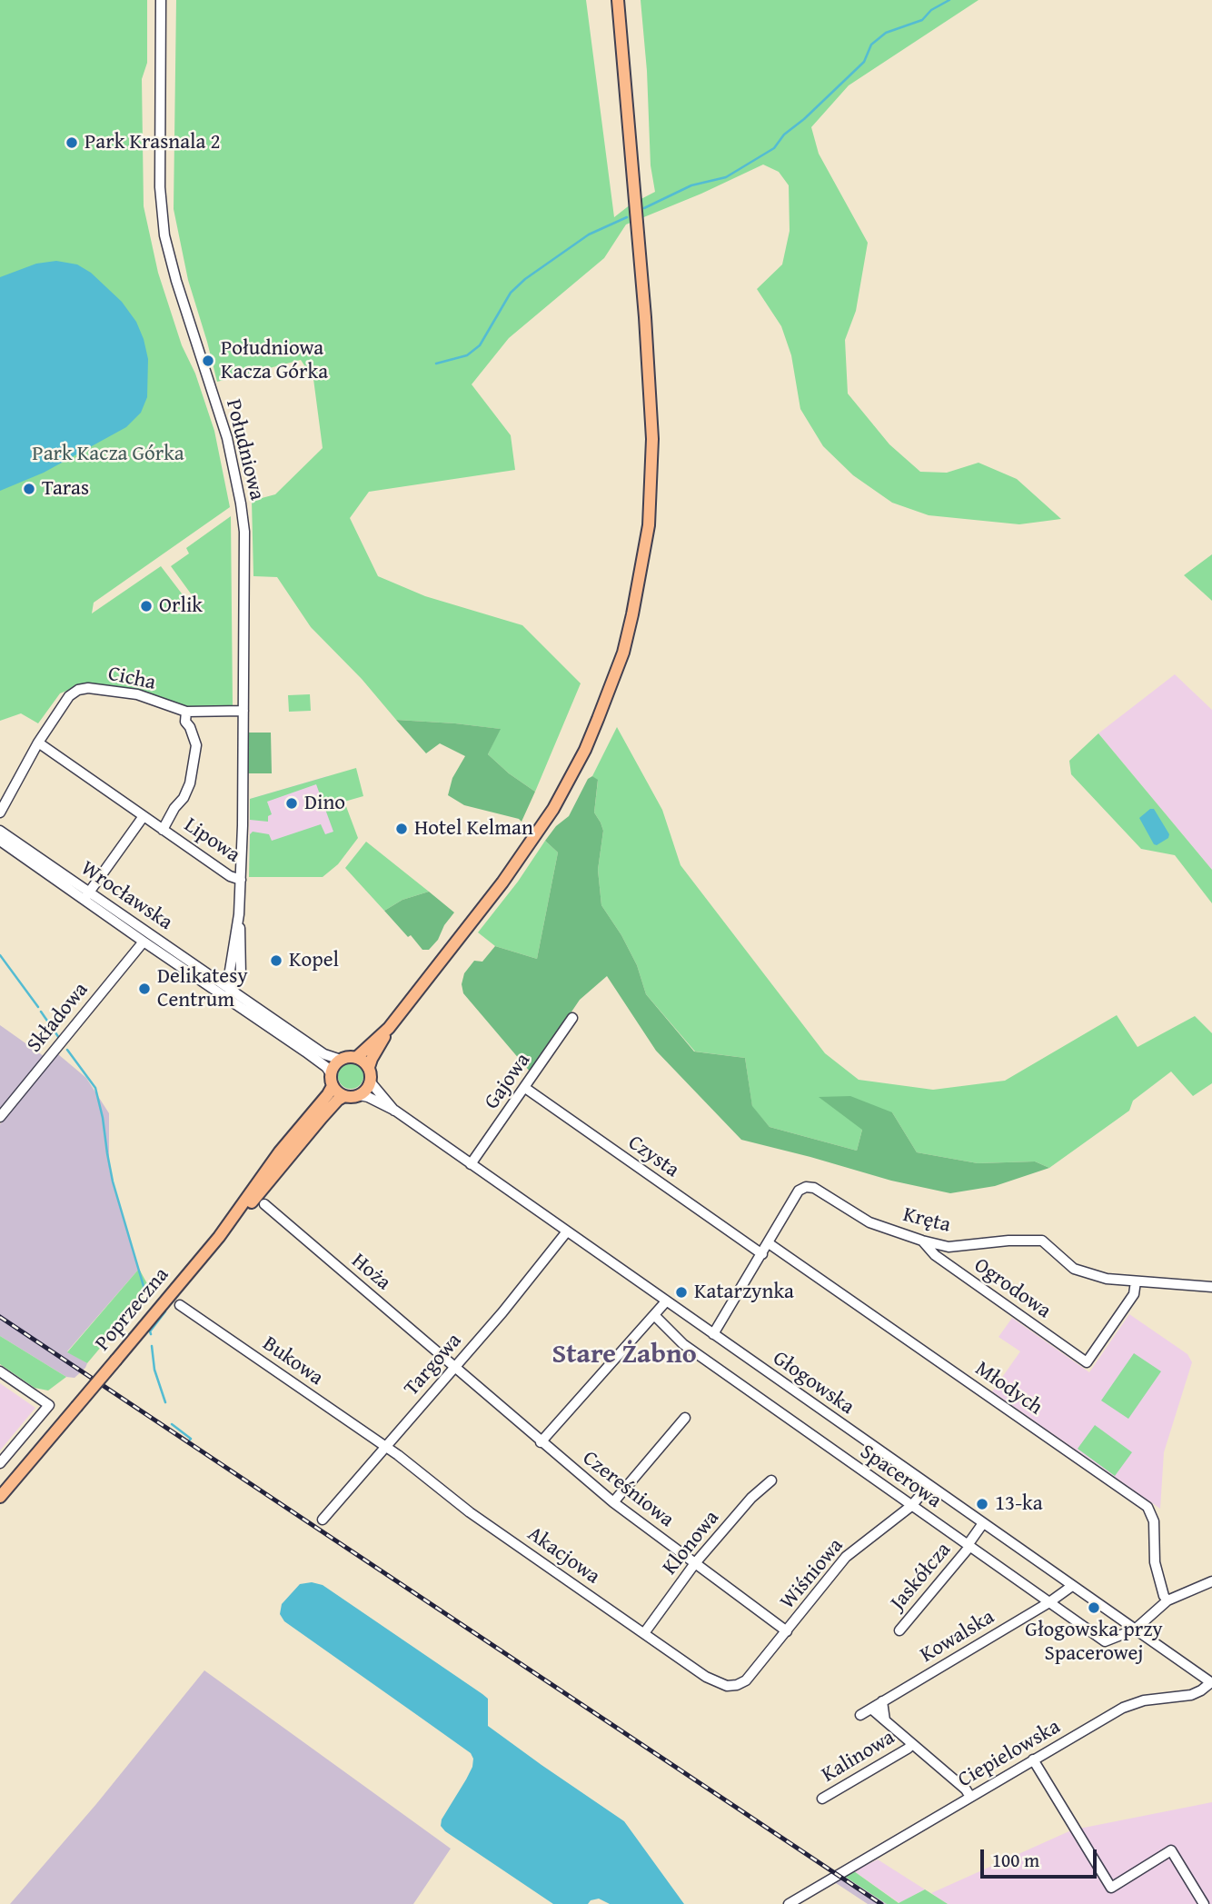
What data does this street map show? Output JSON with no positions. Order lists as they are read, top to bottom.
{
  "streets": {
    "main road": ["Poprzeczna"],
    "street": [
      "Południowa",
      "Cicha",
      "Lipowa",
      "Wrocławska",
      "Składowa",
      "Gajowa",
      "Czysta",
      "Kręta",
      "Hoża",
      "Ogrodowa",
      "Bukowa",
      "Targowa",
      "Głogowska",
      "Młodych",
      "Spacerowa",
      "Czereśniowa",
      "Klonowa",
      "Akacjowa",
      "Wiśniowa",
      "Jaskółcza",
      "Kowalska",
      "Ciepielowska",
      "Kalinowa"
    ]
  },
  "crossings": [
    ["Południowa", "Cicha"],
    ["Południowa", "Lipowa"],
    ["Południowa", "Wrocławska"],
    ["Cicha", "Lipowa"],
    ["Wrocławska", "Składowa"],
    ["Gajowa", "Czysta"],
    ["Gajowa", "Głogowska"],
    ["Czysta", "Kręta"],
    ["Kręta", "Ogrodowa"],
    ["Kręta", "Głogowska"],
    ["Kręta", "Młodych"],
    ["Hoża", "Targowa"],
    ["Hoża", "Czereśniowa"],
    ["Poprzeczna", "Głogowska"],
    ["Bukowa", "Targowa"],
    ["Bukowa", "Akacjowa"],
    ["Targowa", "Głogowska"],
    ["Targowa", "Czereśniowa"],
    ["Targowa", "Akacjowa"],
    ["Głogowska", "Spacerowa"],
    ["Głogowska", "Wiśniowa"],
    ["Głogowska", "Jaskółcza"],
    ["Głogowska", "Kowalska"],
    ["Głogowska", "Ciepielowska"],
    ["Spacerowa", "Wiśniowa"],
    ["Spacerowa", "Jaskółcza"],
    ["Spacerowa", "Kowalska"],
    ["Czereśniowa", "Klonowa"],
    ["Czereśniowa", "Wiśniowa"],
    ["Klonowa", "Akacjowa"],
    ["Akacjowa", "Wiśniowa"]
  ],
  "districts": ["Stare Żabno"],
  "parks": ["Park Kacza Górka"],
  "places": [
    "Park Krasnala 2",
    "Południowa Kacza Górka",
    "Taras",
    "Orlik",
    "Dino",
    "Hotel Kelman",
    "Kopel",
    "Delikatesy Centrum",
    "Katarzynka",
    "13-ka",
    "Głogowska przy Spacerowej"
  ],
  "scale_bar": "100 m"
}
